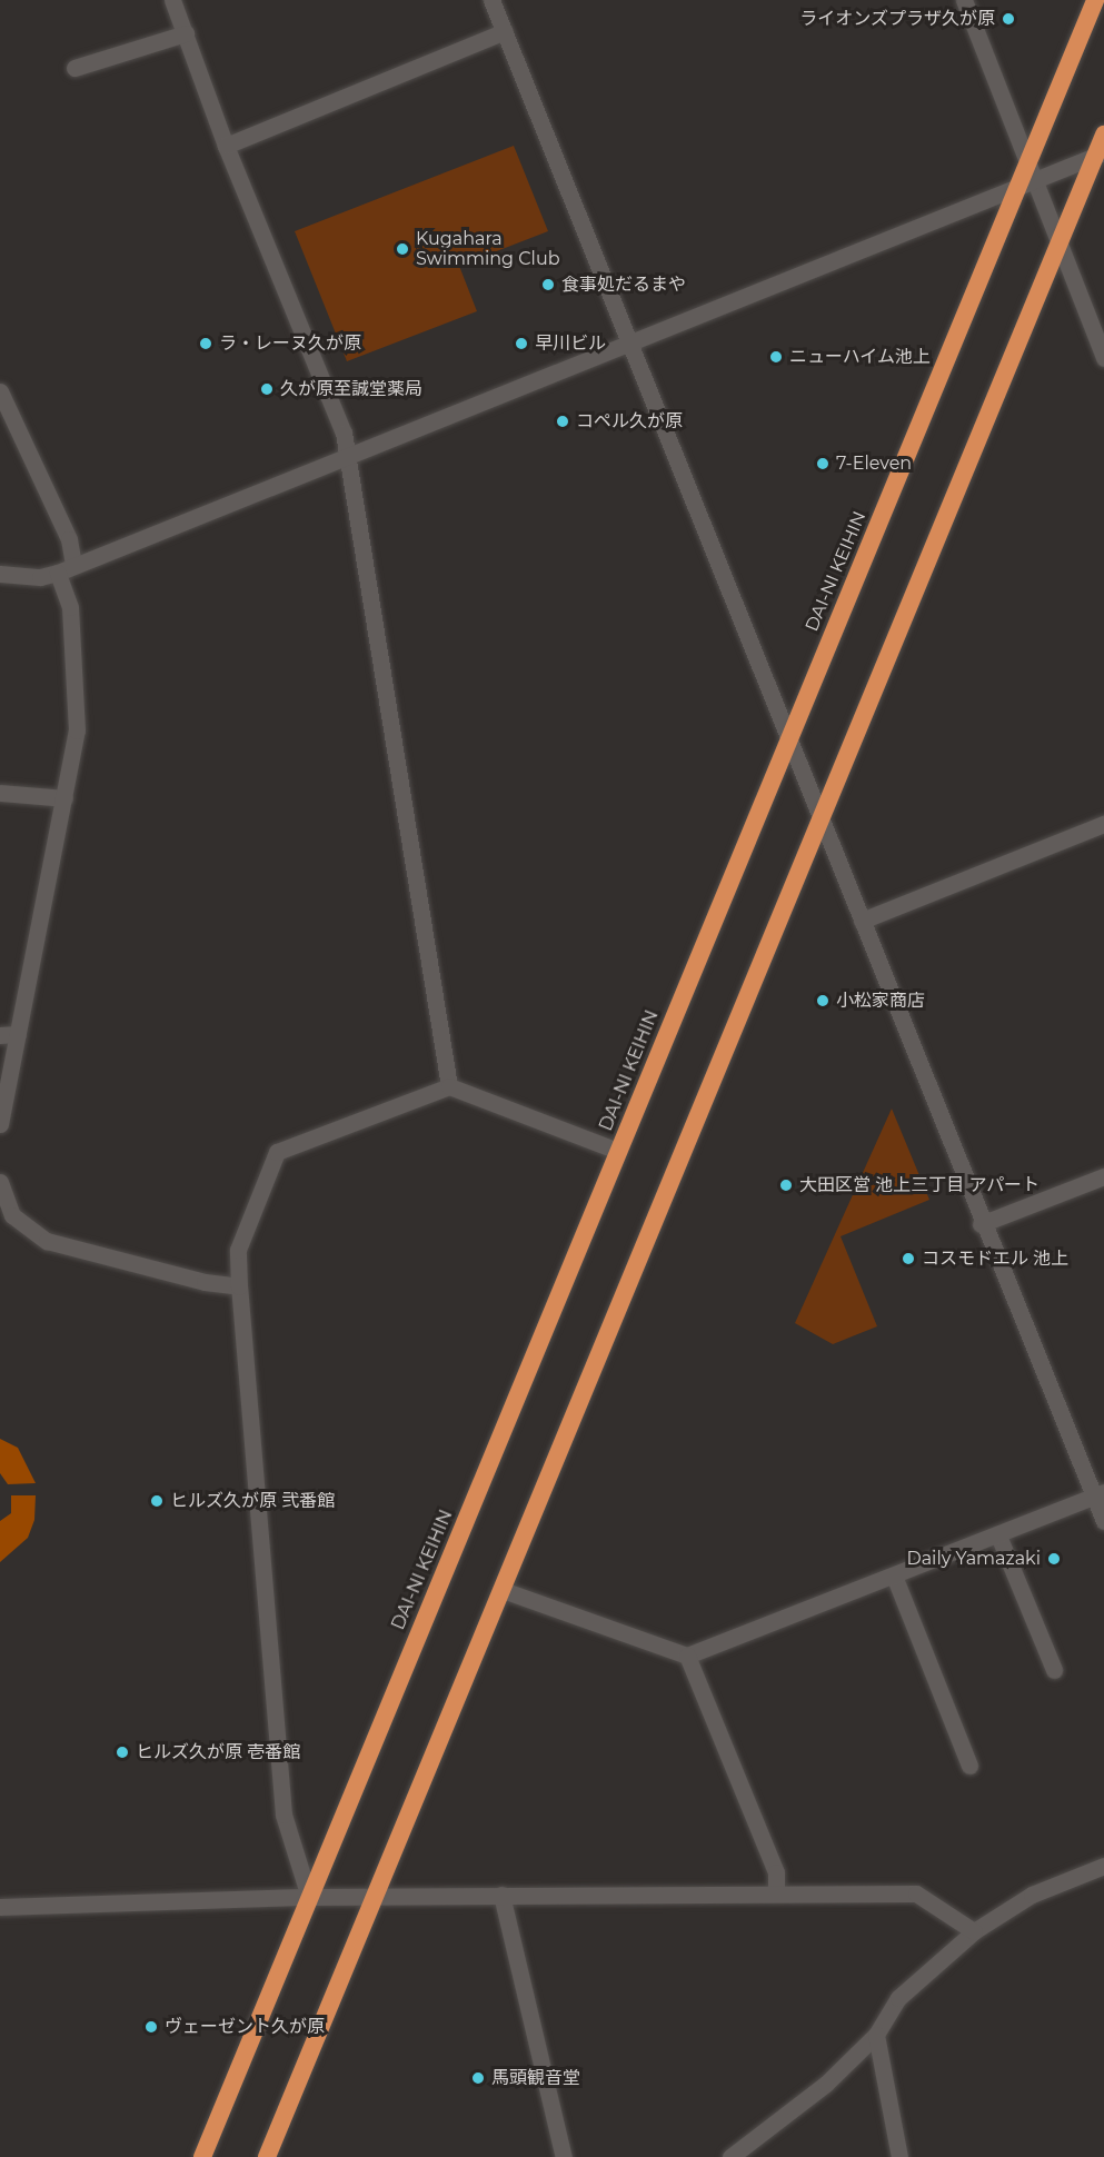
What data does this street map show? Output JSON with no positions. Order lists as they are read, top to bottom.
{
  "streets": {
    "highway": ["DAI-NI KEIHIN"]
  },
  "places": [
    "ライオンズプラザ久が原",
    "Kugahara Swimming Club",
    "食事処だるまや",
    "ラ・レーヌ久が原",
    "早川ビル",
    "ニューハイム池上",
    "久が原至誠堂薬局",
    "コペル久が原",
    "7-Eleven",
    "小松家商店",
    "大田区営 池上三丁目 アパート",
    "コスモドエル 池上",
    "ヒルズ久が原 弐番館",
    "Daily Yamazaki",
    "ヒルズ久が原 壱番館",
    "ヴェーゼント久が原",
    "馬頭観音堂"
  ]
}
